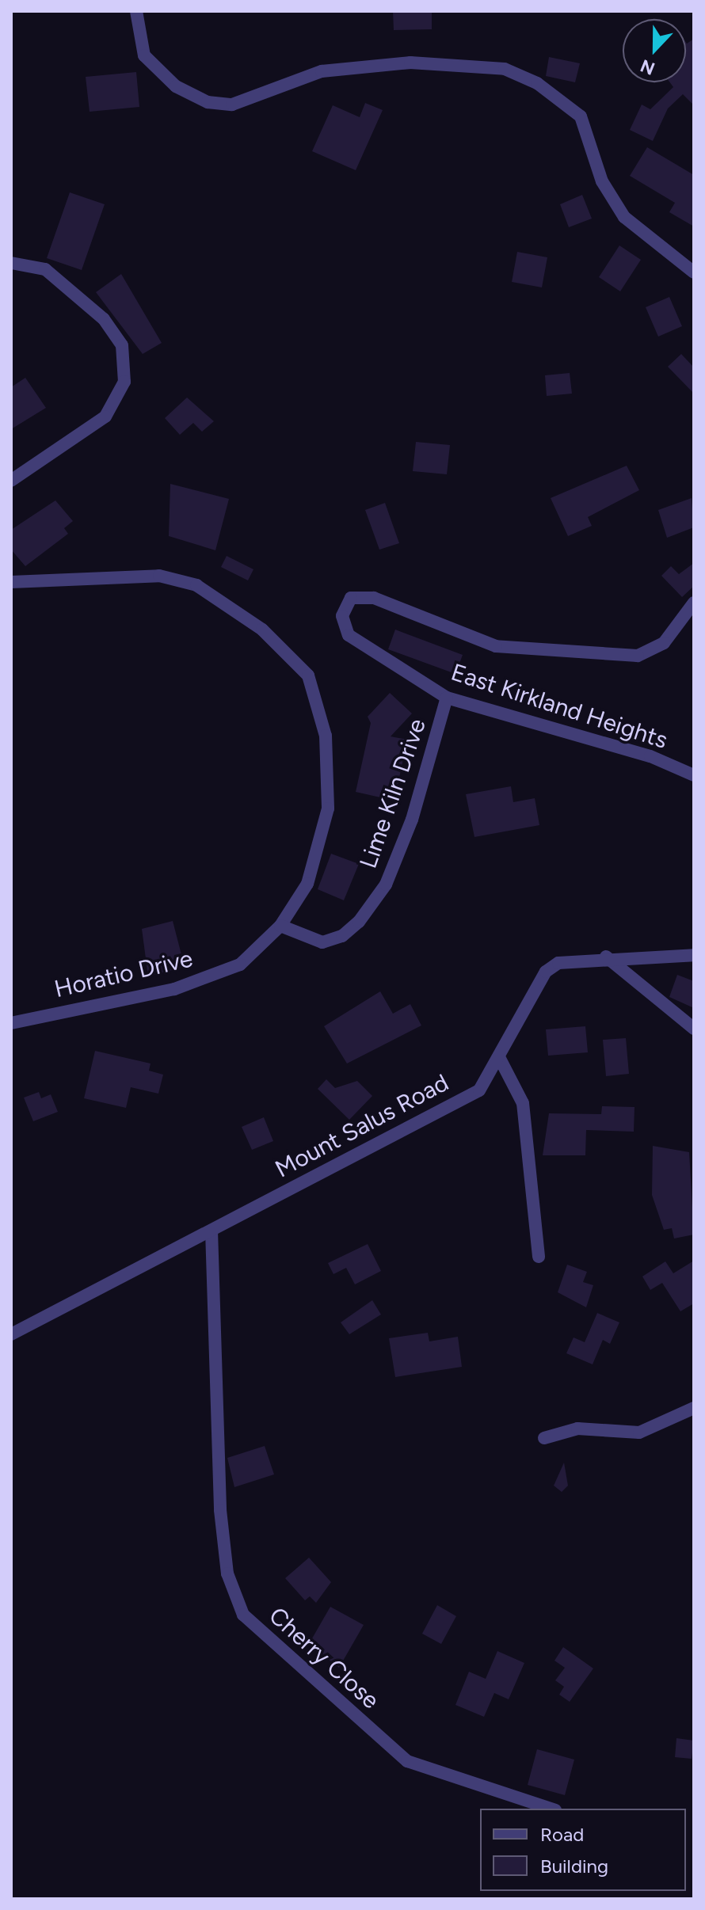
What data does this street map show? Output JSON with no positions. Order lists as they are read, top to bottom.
{
  "streets": {
    "street": [
      "East Kirkland Heights",
      "Lime Kiln Drive",
      "Horatio Drive",
      "Mount Salus Road",
      "Cherry Close"
    ]
  },
  "crossings": [
    ["East Kirkland Heights", "Lime Kiln Drive"],
    ["Lime Kiln Drive", "Horatio Drive"],
    ["Mount Salus Road", "Cherry Close"]
  ],
  "legend": ["Road", "Building"],
  "north": "bottom"
}
